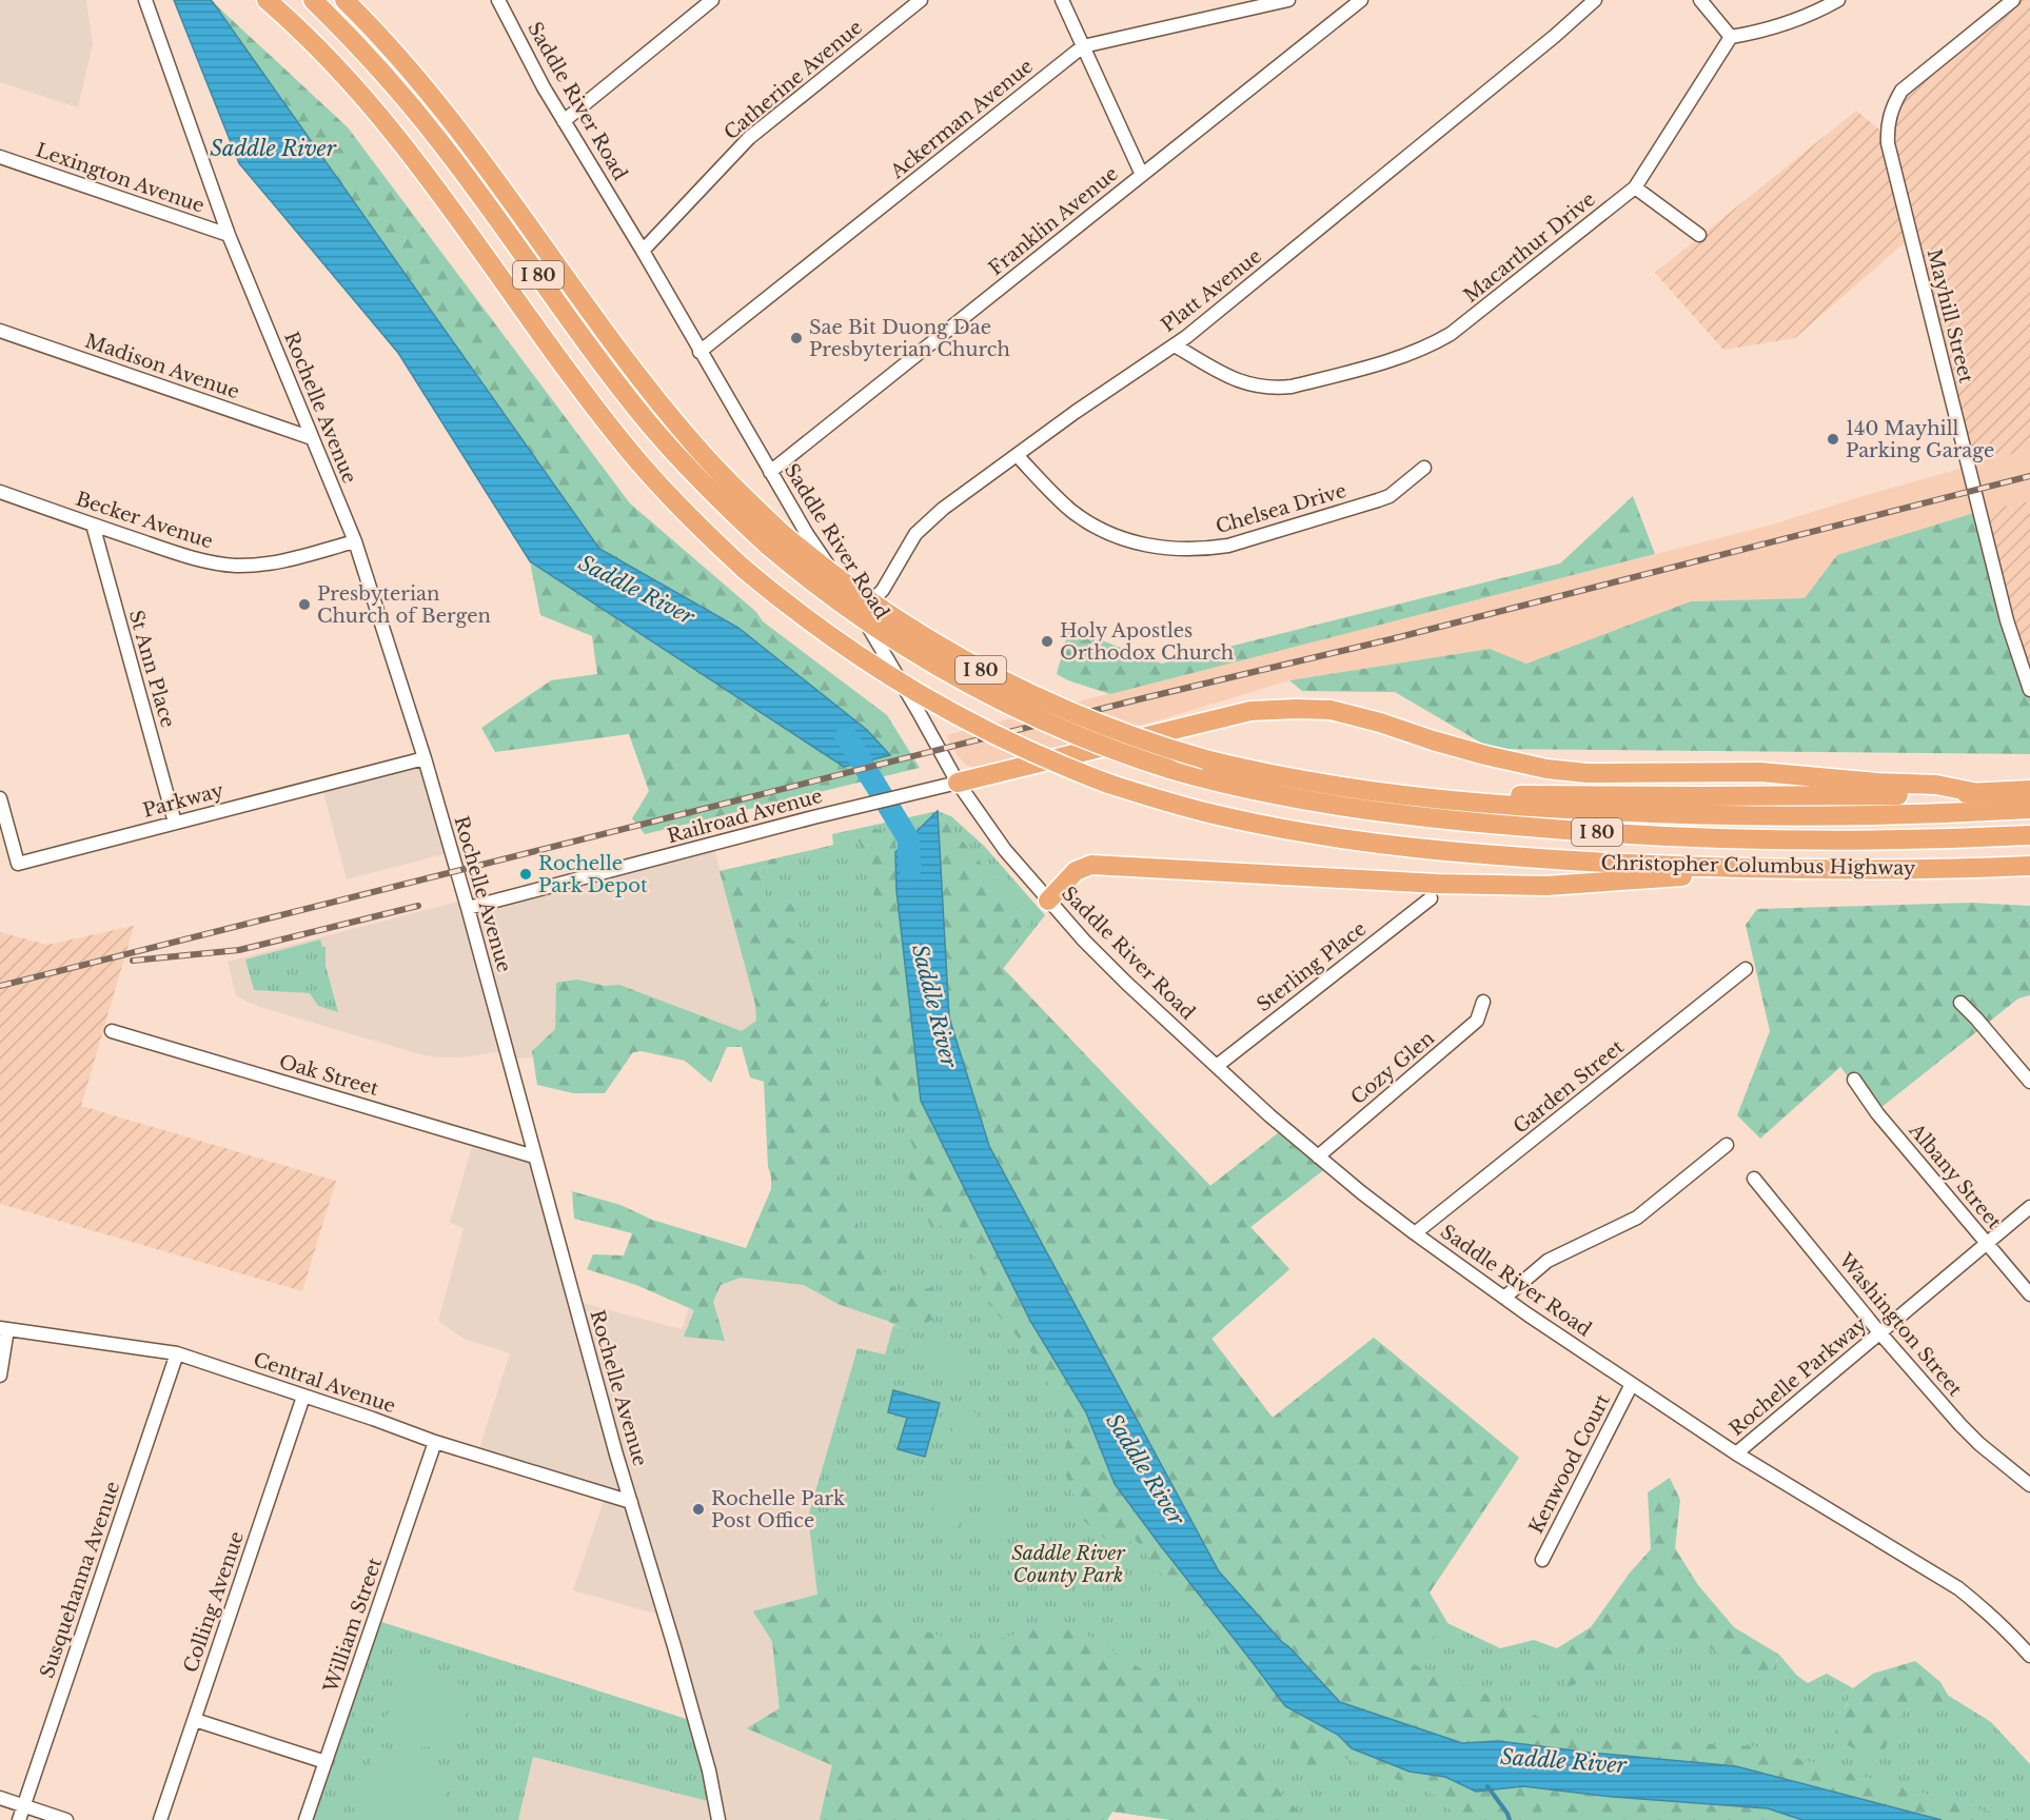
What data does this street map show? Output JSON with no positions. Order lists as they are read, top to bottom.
{
  "streets": {
    "highway": ["I 80", "Christopher Columbus Highway"],
    "street": [
      "Catherine Avenue",
      "Saddle River Road",
      "Ackerman Avenue",
      "Lexington Avenue",
      "Franklin Avenue",
      "Macarthur Drive",
      "Platt Avenue",
      "Mayhill Street",
      "Madison Avenue",
      "Rochelle Avenue",
      "Chelsea Drive",
      "Becker Avenue",
      "St Ann Place",
      "Parkway",
      "Railroad Avenue",
      "Sterling Place",
      "Cozy Glen",
      "Oak Street",
      "Garden Street",
      "Albany Street",
      "Washington Street",
      "Rochelle Parkway",
      "Central Avenue",
      "Kenwood Court",
      "Susquehanna Avenue",
      "Colling Avenue",
      "William Street"
    ]
  },
  "crossings": [
    ["Catherine Avenue", "Saddle River Road"],
    ["Saddle River Road", "Ackerman Avenue"],
    ["Saddle River Road", "Franklin Avenue"],
    ["Saddle River Road", "Platt Avenue"],
    ["Saddle River Road", "Railroad Avenue"],
    ["Saddle River Road", "Sterling Place"],
    ["Saddle River Road", "Cozy Glen"],
    ["Saddle River Road", "Garden Street"],
    ["Saddle River Road", "Rochelle Parkway"],
    ["Saddle River Road", "Kenwood Court"],
    ["Lexington Avenue", "Rochelle Avenue"],
    ["Macarthur Drive", "Platt Avenue"],
    ["Platt Avenue", "Chelsea Drive"],
    ["Madison Avenue", "Rochelle Avenue"],
    ["Rochelle Avenue", "Becker Avenue"],
    ["Rochelle Avenue", "Parkway"],
    ["Rochelle Avenue", "Railroad Avenue"],
    ["Rochelle Avenue", "Oak Street"],
    ["Rochelle Avenue", "Central Avenue"],
    ["Becker Avenue", "St Ann Place"],
    ["St Ann Place", "Parkway"],
    ["Albany Street", "Rochelle Parkway"],
    ["Washington Street", "Rochelle Parkway"],
    ["Central Avenue", "Susquehanna Avenue"],
    ["Central Avenue", "Colling Avenue"],
    ["Central Avenue", "William Street"]
  ],
  "water": ["Saddle River"],
  "parks": ["Saddle River County Park"],
  "places": [
    "Sae Bit Duong Dae Presbyterian Church",
    "140 Mayhill Parking Garage",
    "Presbyterian Church of Bergen",
    "Holy Apostles Orthodox Church",
    "Rochelle Park Depot",
    "Rochelle Park Post Office"
  ]
}
